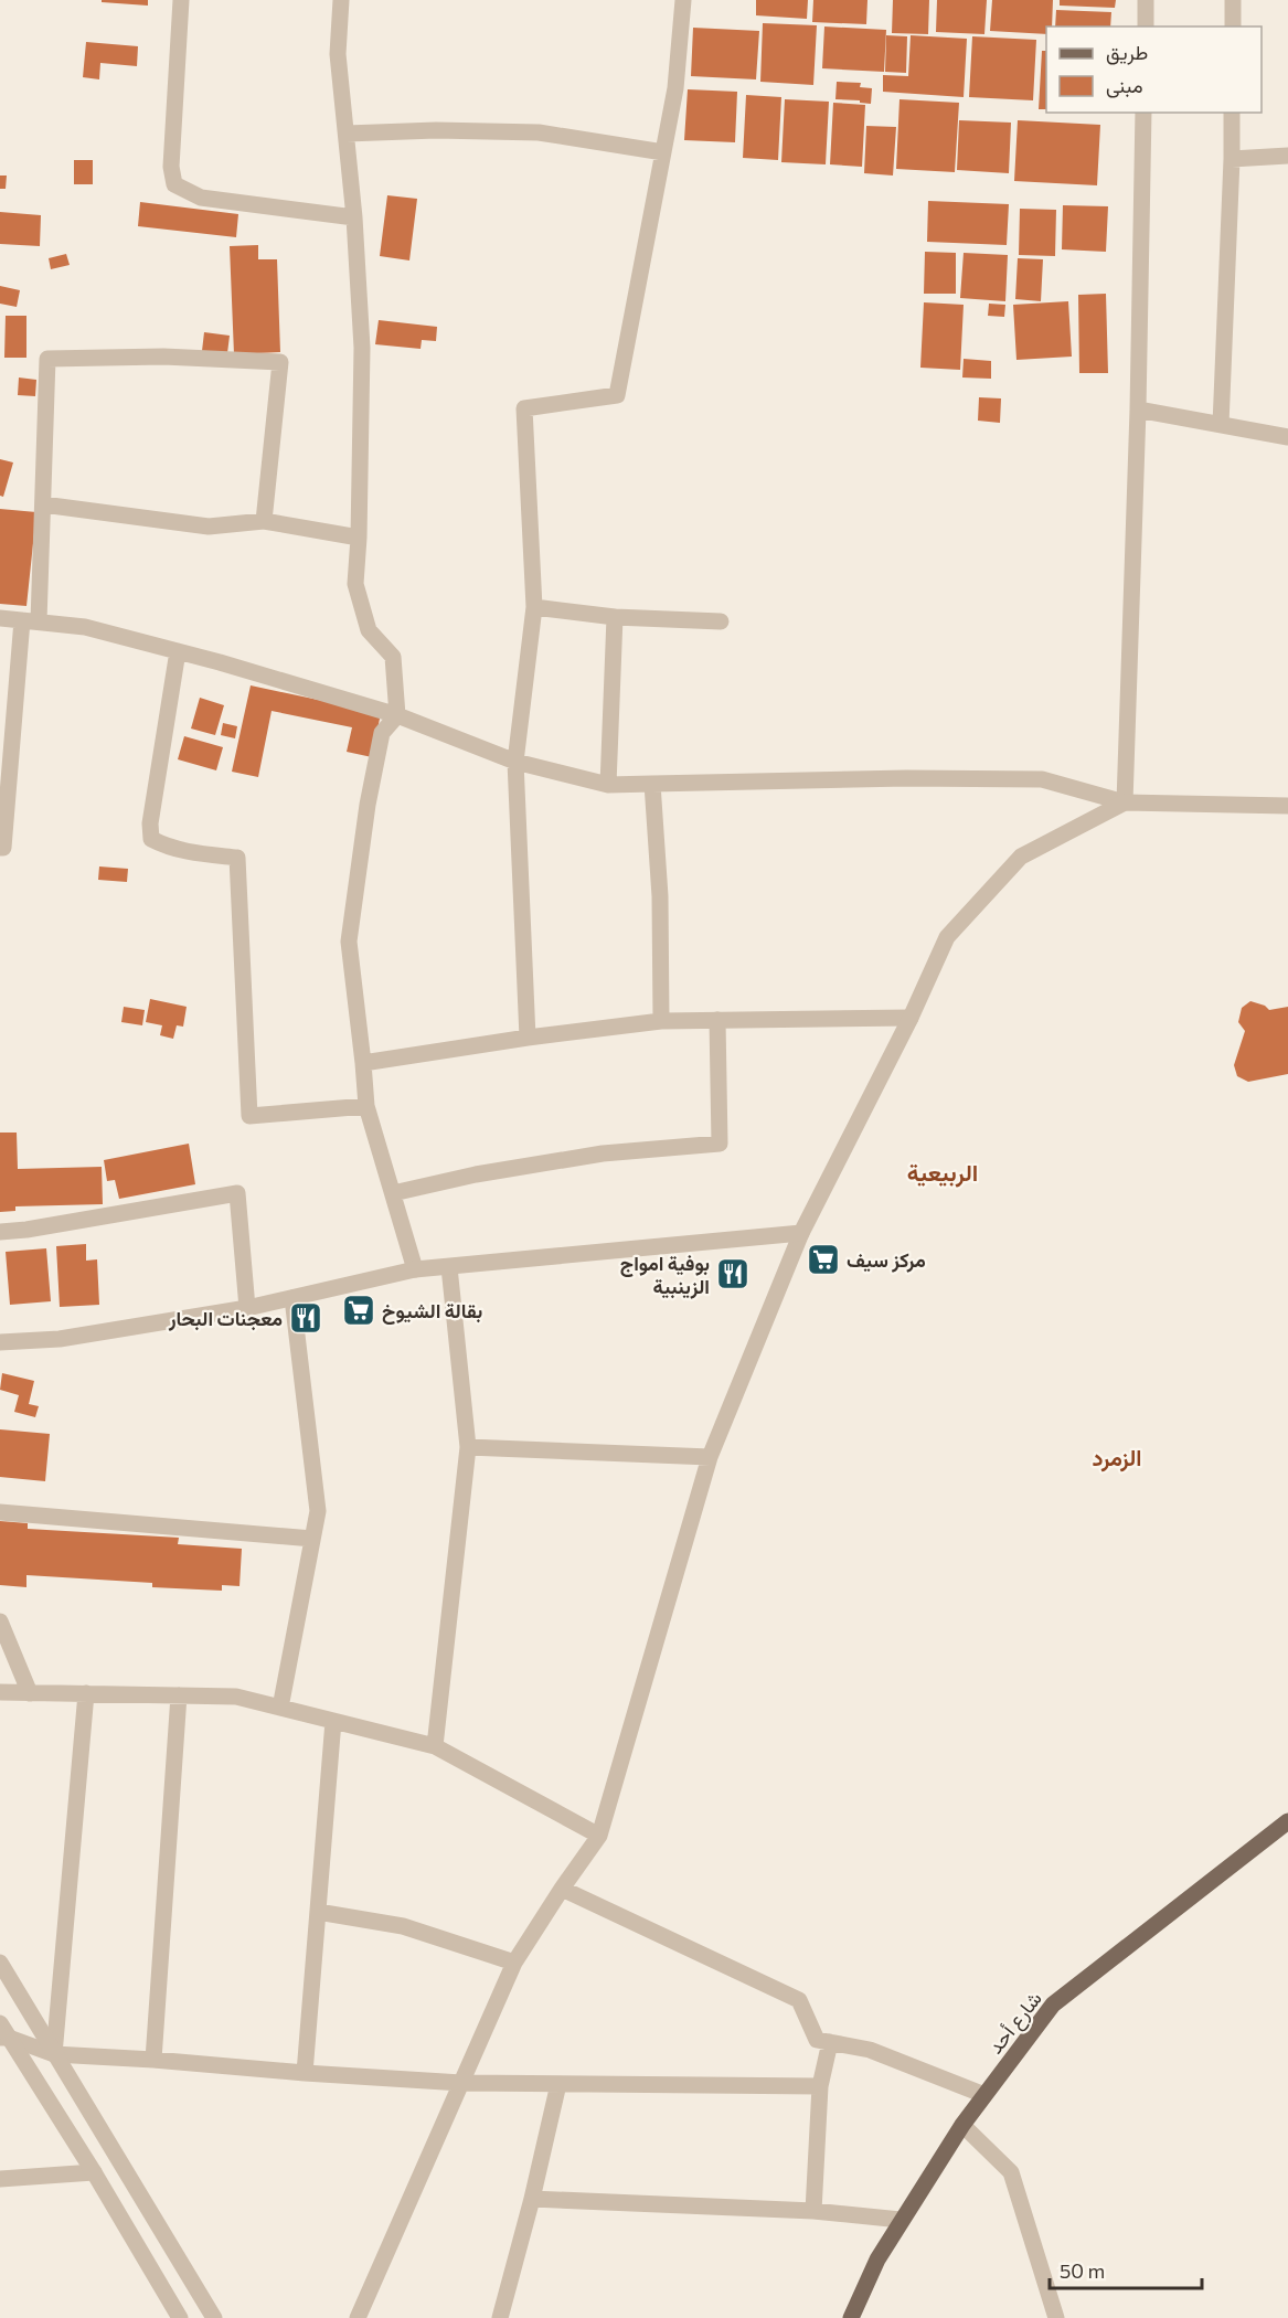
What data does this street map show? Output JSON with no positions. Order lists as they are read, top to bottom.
{
  "streets": {
    "main road": ["شارع أحد"]
  },
  "districts": ["الربيعية", "الزمرد"],
  "places": {
    "supermarket": ["مركز سيف", "بقالة الشيوخ"],
    "restaurant": ["بوفية امواج الزينبية", "معجنات البحار"]
  },
  "legend": ["طريق", "مبنى"],
  "scale_bar": "50 m"
}
